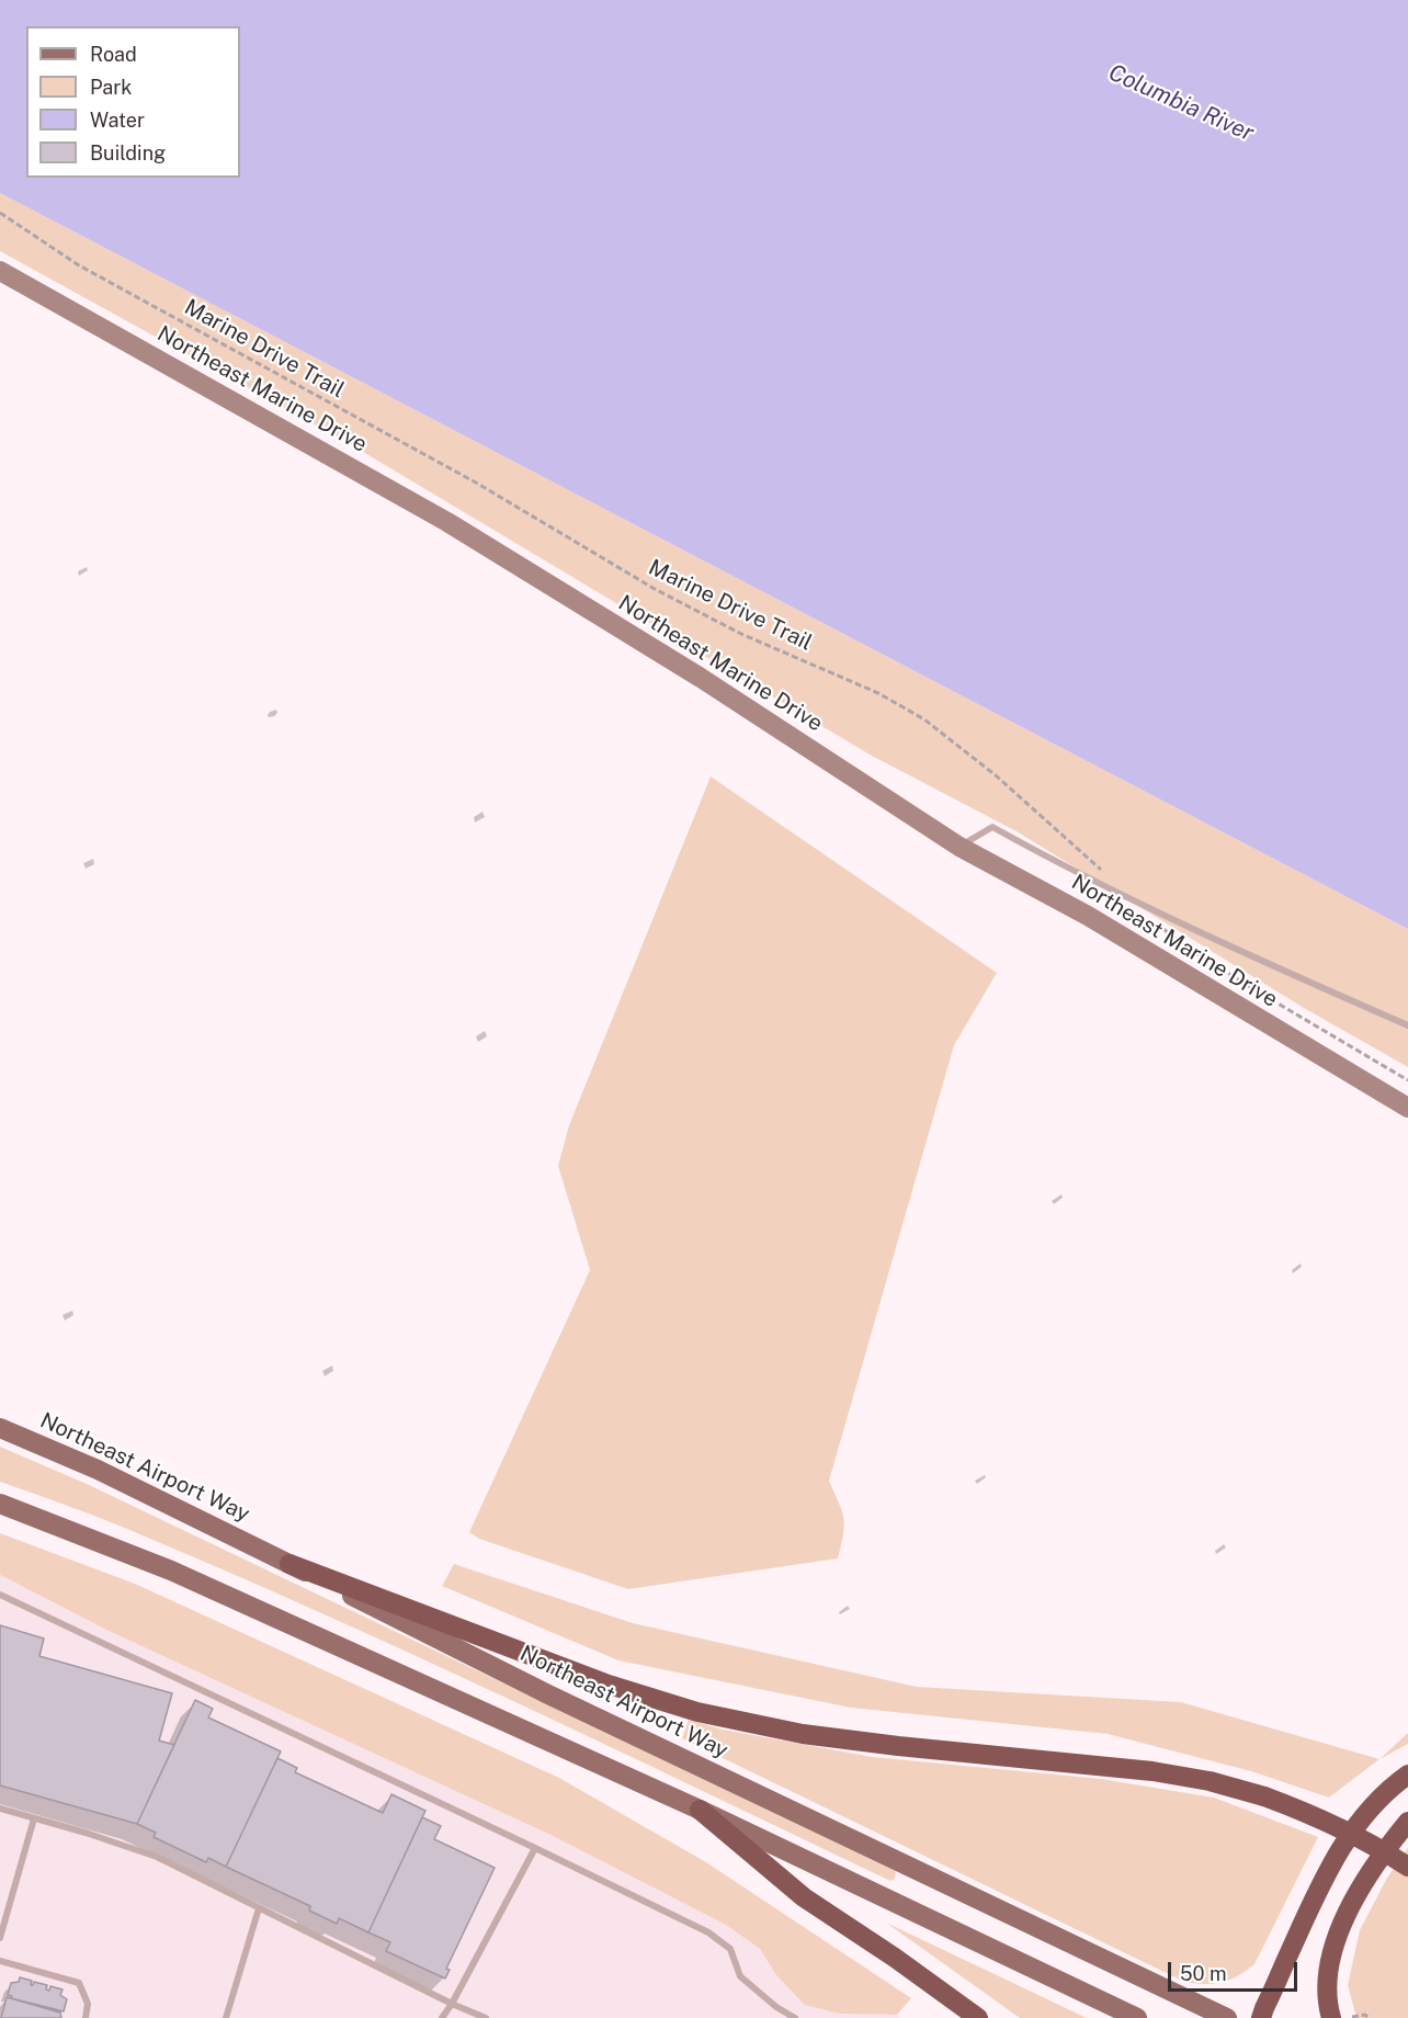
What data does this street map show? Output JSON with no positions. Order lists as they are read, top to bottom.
{
  "streets": {
    "main road": ["Northeast Marine Drive", "Northeast Airport Way"],
    "path": ["Marine Drive Trail"]
  },
  "water": ["Columbia River"],
  "legend": [
    "Road",
    "Park",
    "Water",
    "Building"
  ],
  "scale_bar": "50 m"
}
